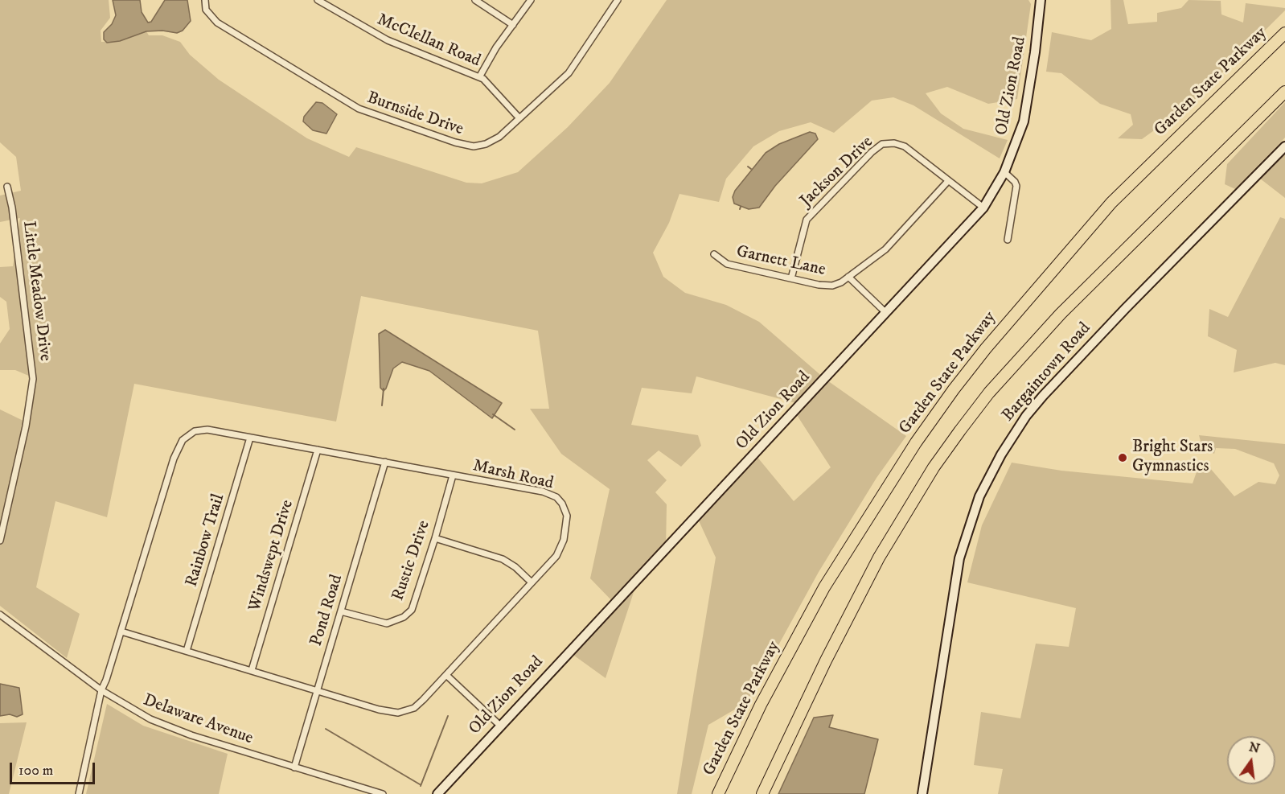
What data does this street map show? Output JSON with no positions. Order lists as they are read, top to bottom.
{
  "streets": {
    "highway": ["Garden State Parkway"],
    "street": [
      "McClellan Road",
      "Old Zion Road",
      "Burnside Drive",
      "Jackson Drive",
      "Garnett Lane",
      "Little Meadow Drive",
      "Bargaintown Road",
      "Marsh Road",
      "Rainbow Trail",
      "Windswept Drive",
      "Rustic Drive",
      "Pond Road",
      "Delaware Avenue"
    ]
  },
  "crossings": [
    ["McClellan Road", "Burnside Drive"],
    ["Old Zion Road", "Jackson Drive"],
    ["Jackson Drive", "Garnett Lane"],
    ["Marsh Road", "Rainbow Trail"],
    ["Marsh Road", "Windswept Drive"],
    ["Marsh Road", "Rustic Drive"],
    ["Marsh Road", "Pond Road"],
    ["Marsh Road", "Delaware Avenue"],
    ["Rustic Drive", "Pond Road"],
    ["Pond Road", "Delaware Avenue"]
  ],
  "places": ["Bright Stars Gymnastics"],
  "scale_bar": "100 m",
  "north": "top"
}
